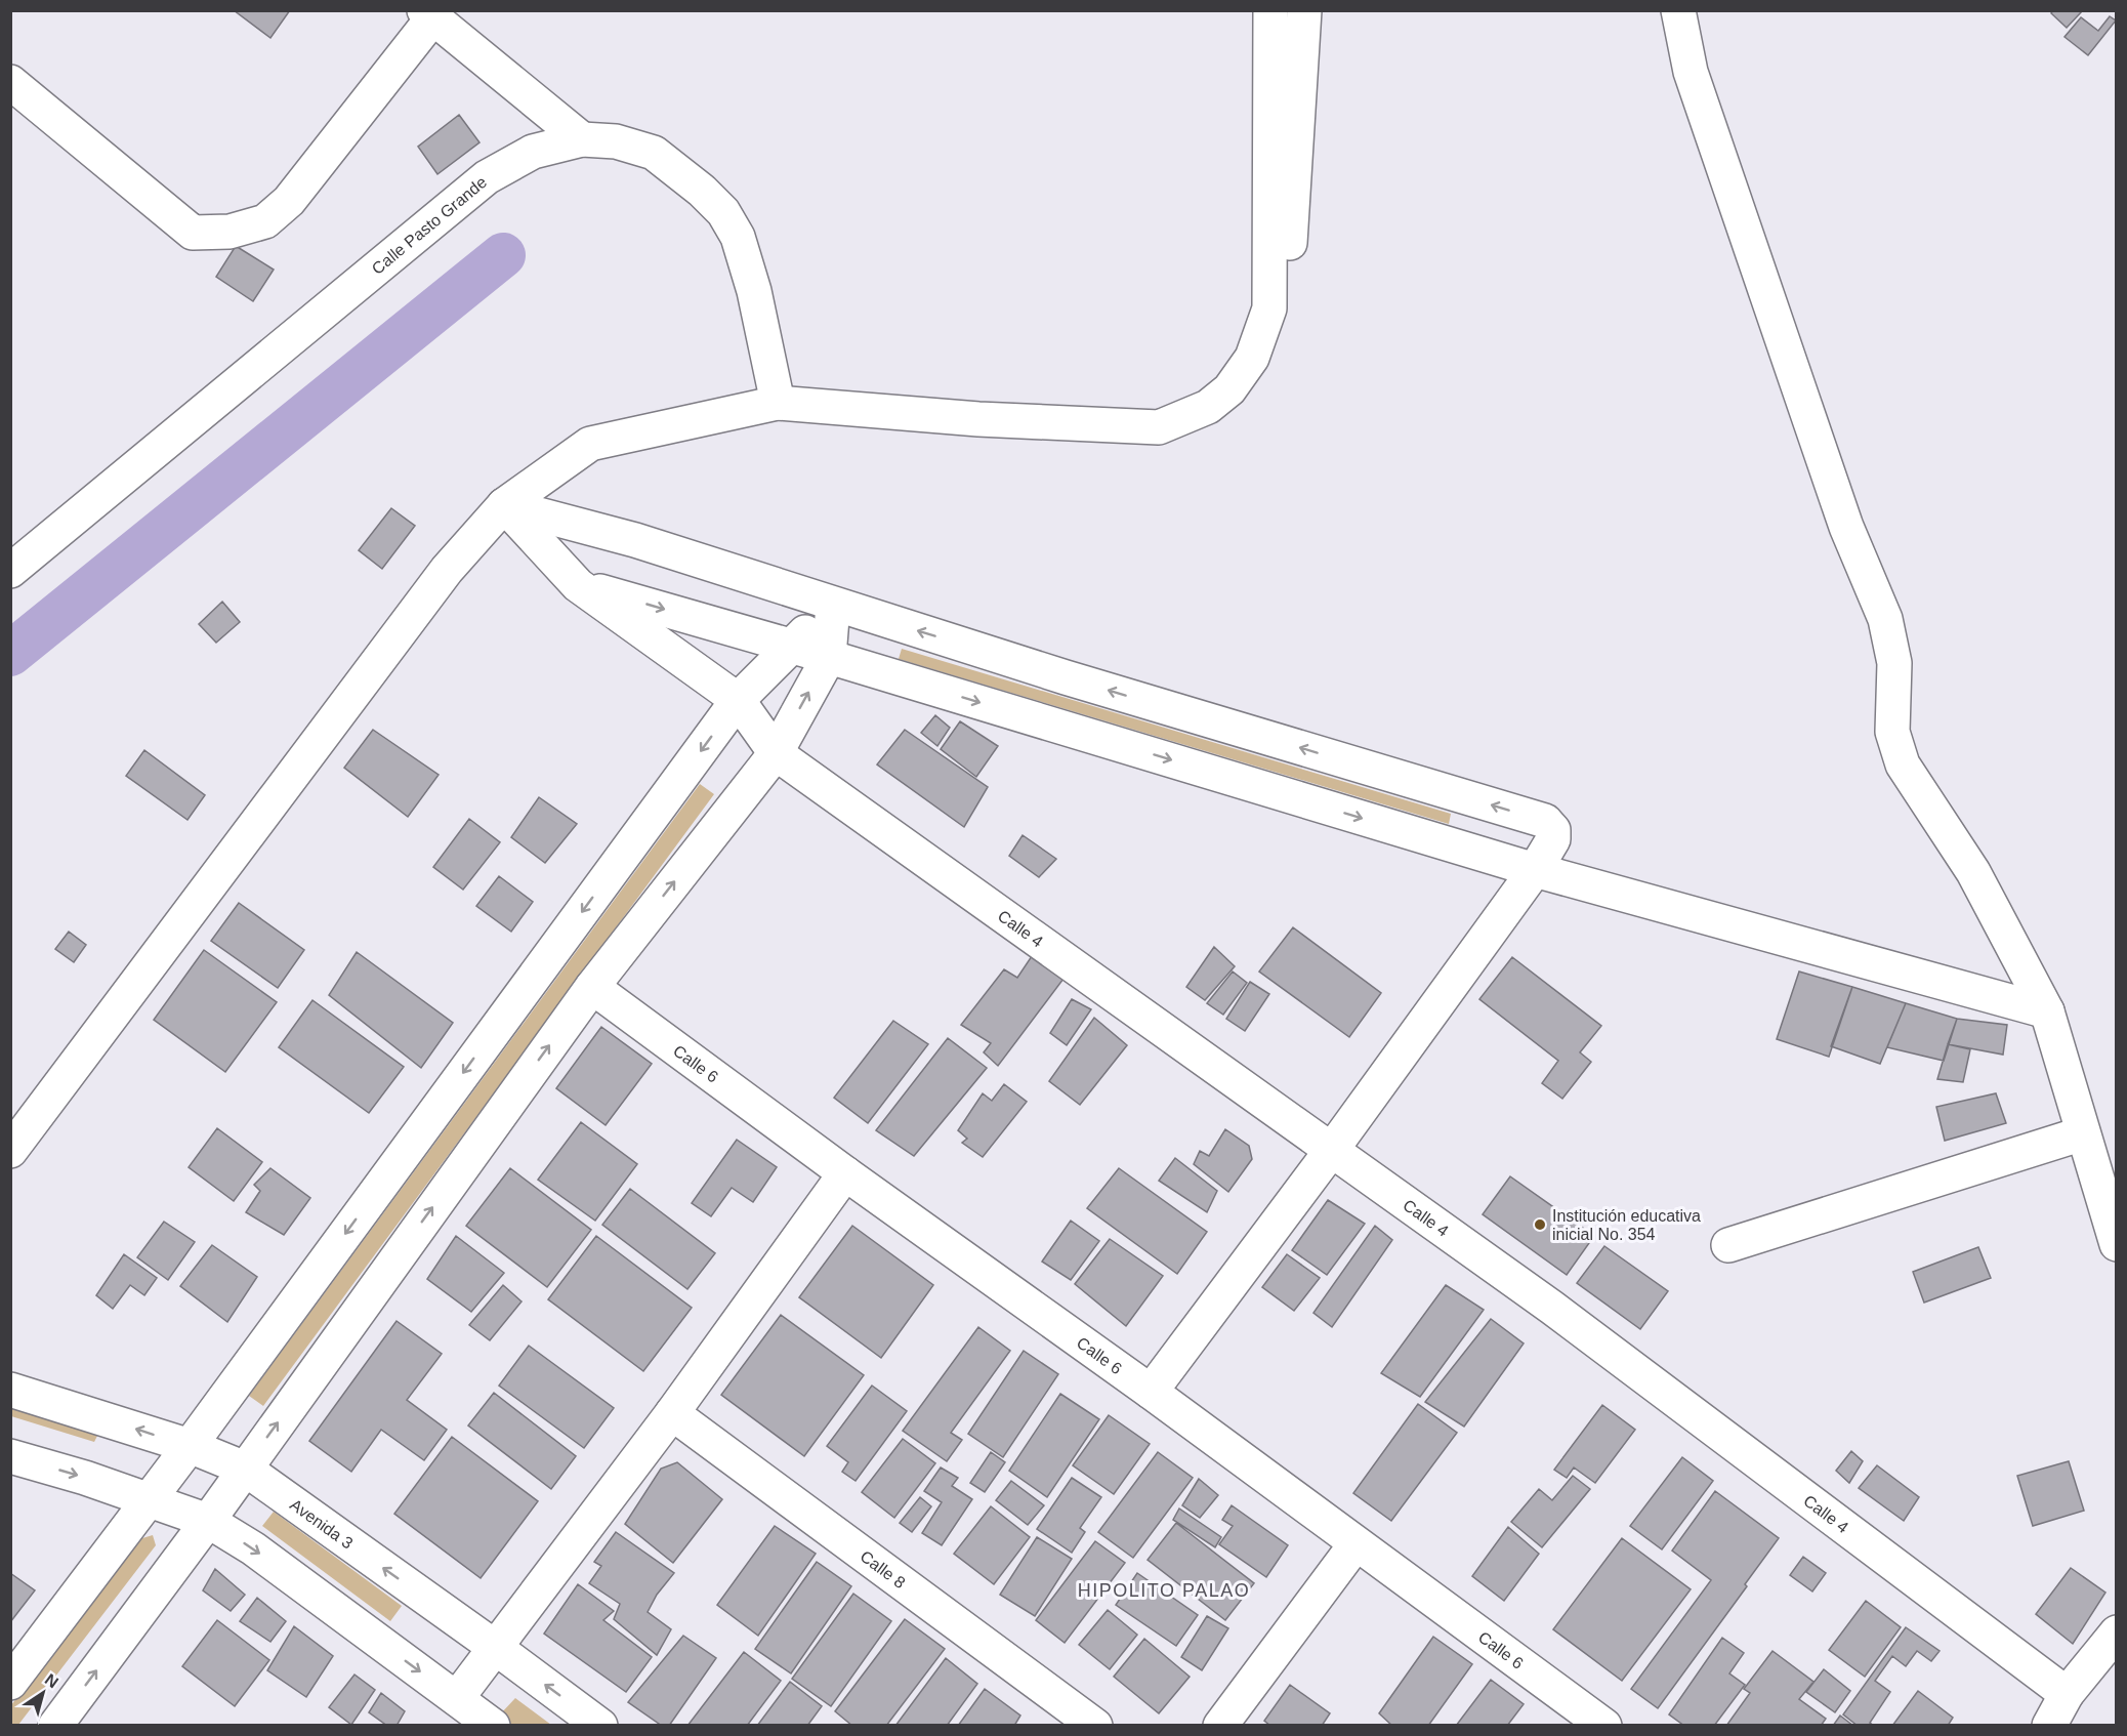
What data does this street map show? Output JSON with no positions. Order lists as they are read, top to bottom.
{
  "streets": {
    "street": [
      "Calle Pasto Grande",
      "Calle 4",
      "Calle 6",
      "Avenida 3",
      "Calle 8"
    ]
  },
  "districts": ["HIPOLITO PALAO"],
  "places": ["Institución educativa inicial No. 354"],
  "north": "top right"
}
